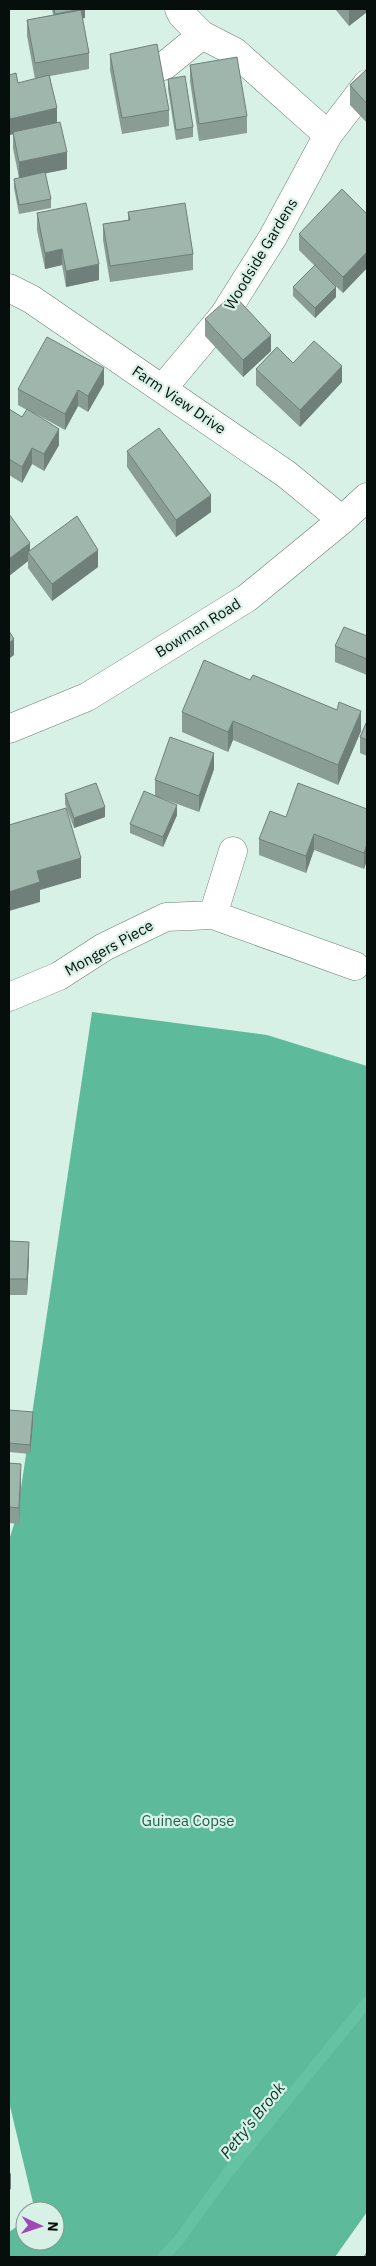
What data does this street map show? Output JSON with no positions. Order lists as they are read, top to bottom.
{
  "streets": {
    "street": [
      "Woodside Gardens",
      "Farm View Drive",
      "Bowman Road",
      "Mongers Piece"
    ]
  },
  "crossings": [
    ["Woodside Gardens", "Farm View Drive"],
    ["Farm View Drive", "Bowman Road"]
  ],
  "water": ["Petty's Brook"],
  "parks": ["Guinea Copse"],
  "north": "right"
}
